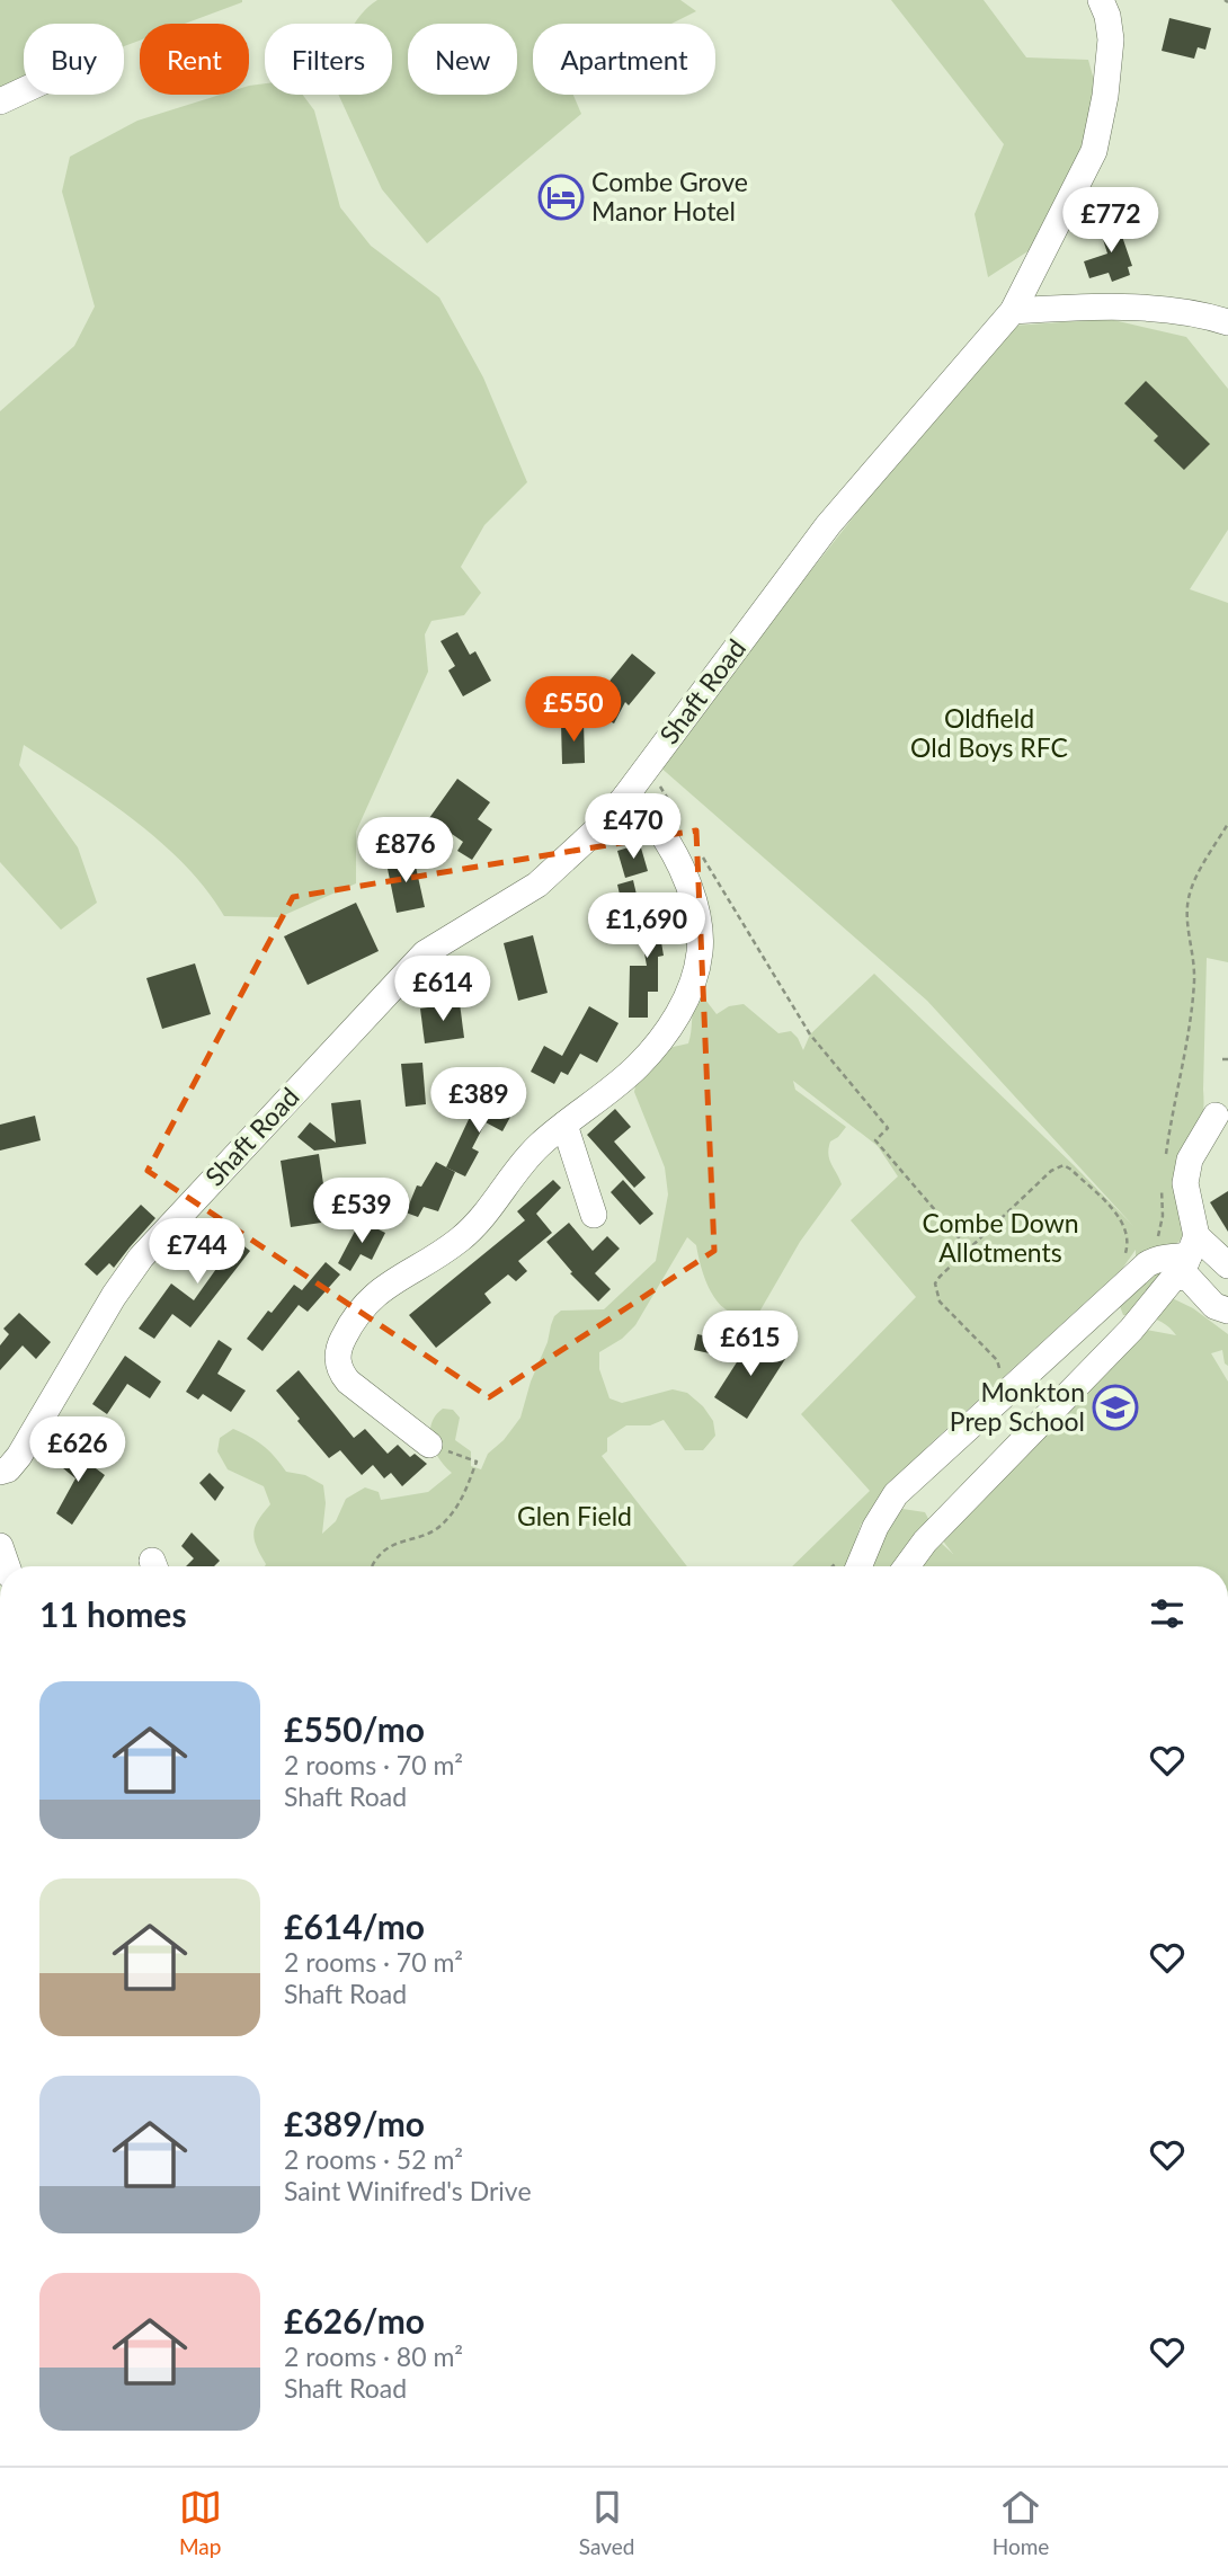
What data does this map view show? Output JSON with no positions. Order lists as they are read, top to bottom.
{
  "streets": {
    "street": ["Shaft Road"]
  },
  "parks": ["Oldfield Old Boys RFC", "Combe Down Allotments", "Glen Field"],
  "places": {
    "hotel": ["Combe Grove Manor Hotel"],
    "school or university": ["Monkton Prep School"]
  },
  "page": {
    "chip": [
      "Buy",
      "Rent",
      "Filters",
      "New",
      "Apartment"
    ],
    "price": [
      "£772",
      "£550",
      "£470",
      "£876",
      "£1,690",
      "£614",
      "£389",
      "£539",
      "£744",
      "£615",
      "£626"
    ],
    "heading": "11 homes",
    "list": [
      {
        "name": "£550/mo",
        "note": "2 rooms · 70 m² · Shaft Road"
      },
      {
        "name": "£614/mo",
        "note": "2 rooms · 70 m² · Shaft Road"
      },
      {
        "name": "£389/mo",
        "note": "2 rooms · 52 m² · Saint Winifred's Drive"
      },
      {
        "name": "£626/mo",
        "note": "2 rooms · 80 m² · Shaft Road"
      }
    ],
    "tabs": ["Map", "Saved", "Home"]
  }
}
